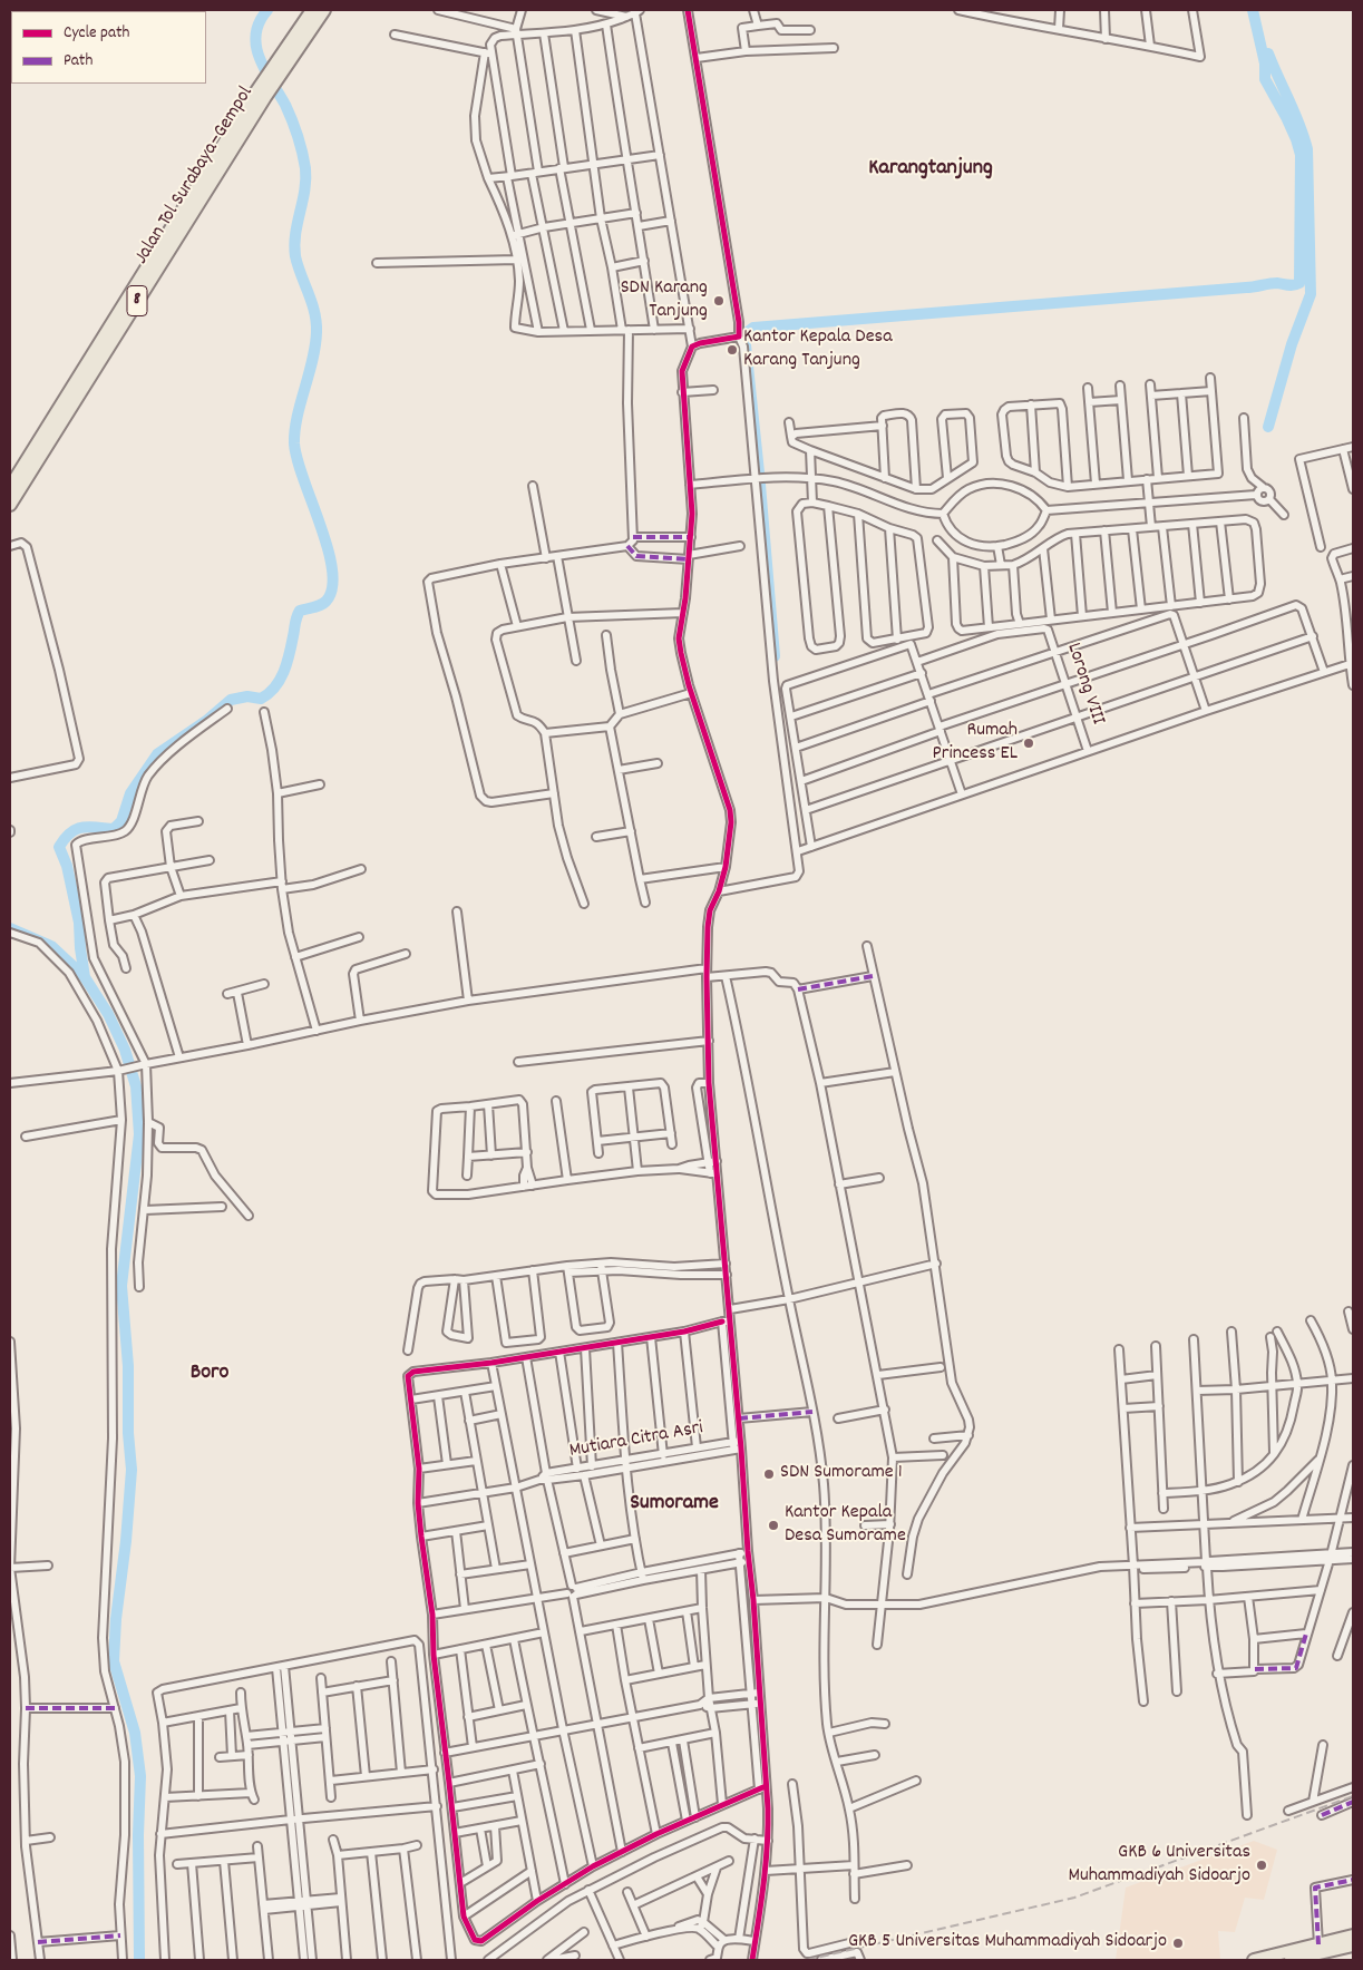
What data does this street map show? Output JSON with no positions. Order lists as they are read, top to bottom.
{
  "streets": {
    "highway": ["Jalan Tol Surabaya–Gempol", "8"],
    "street": ["Lorong VIII", "Mutiara Citra Asri"]
  },
  "districts": ["Karangtanjung", "Boro", "Sumorame"],
  "places": [
    "SDN Karang Tanjung",
    "Kantor Kepala Desa Karang Tanjung",
    "Rumah Princess EL",
    "SDN Sumorame 1",
    "Kantor Kepala Desa Sumorame",
    "GKB 6 Universitas Muhammadiyah Sidoarjo",
    "GKB 5 Universitas Muhammadiyah Sidoarjo"
  ],
  "legend": ["Cycle path", "Path"]
}
